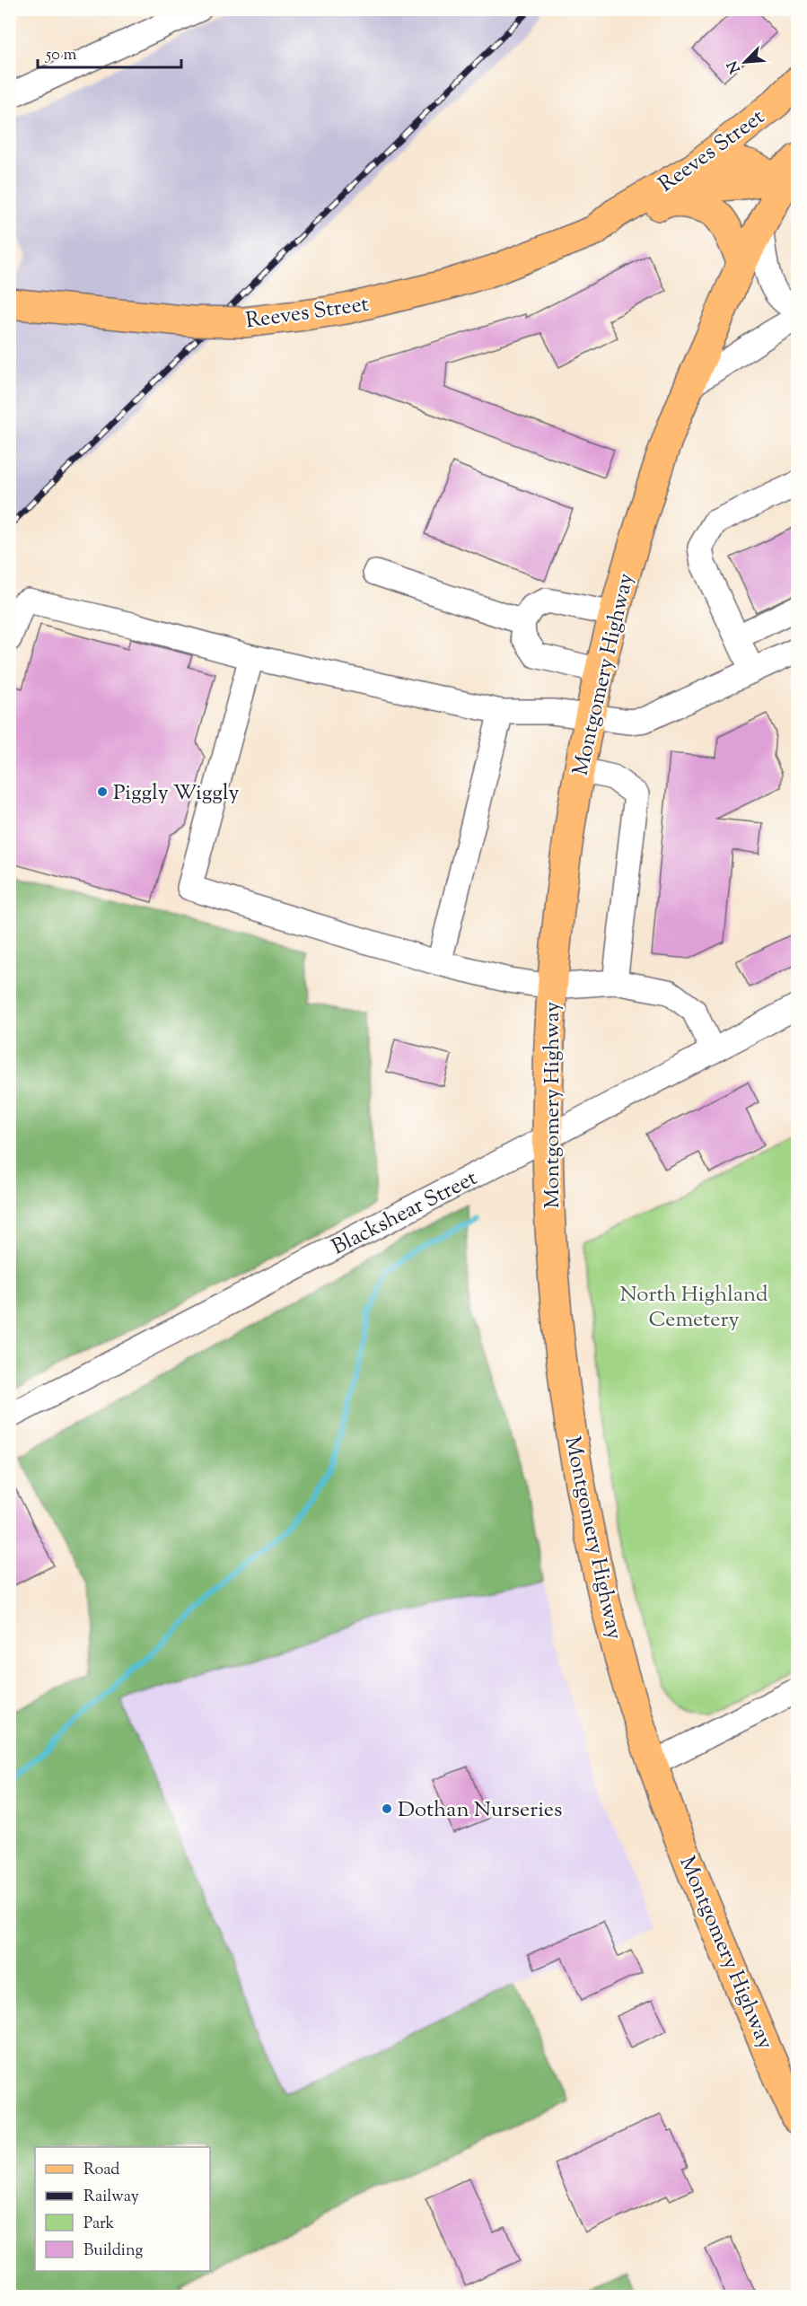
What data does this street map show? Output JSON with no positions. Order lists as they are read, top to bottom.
{
  "streets": {
    "main road": ["Reeves Street", "Montgomery Highway"],
    "street": ["Blackshear Street"]
  },
  "crossings": [
    ["Reeves Street", "Montgomery Highway"],
    ["Montgomery Highway", "Blackshear Street"]
  ],
  "parks": ["North Highland Cemetery"],
  "places": ["Piggly Wiggly", "Dothan Nurseries"],
  "legend": [
    "Road",
    "Railway",
    "Park",
    "Building"
  ],
  "scale_bar": "50 m",
  "north": "bottom left"
}
